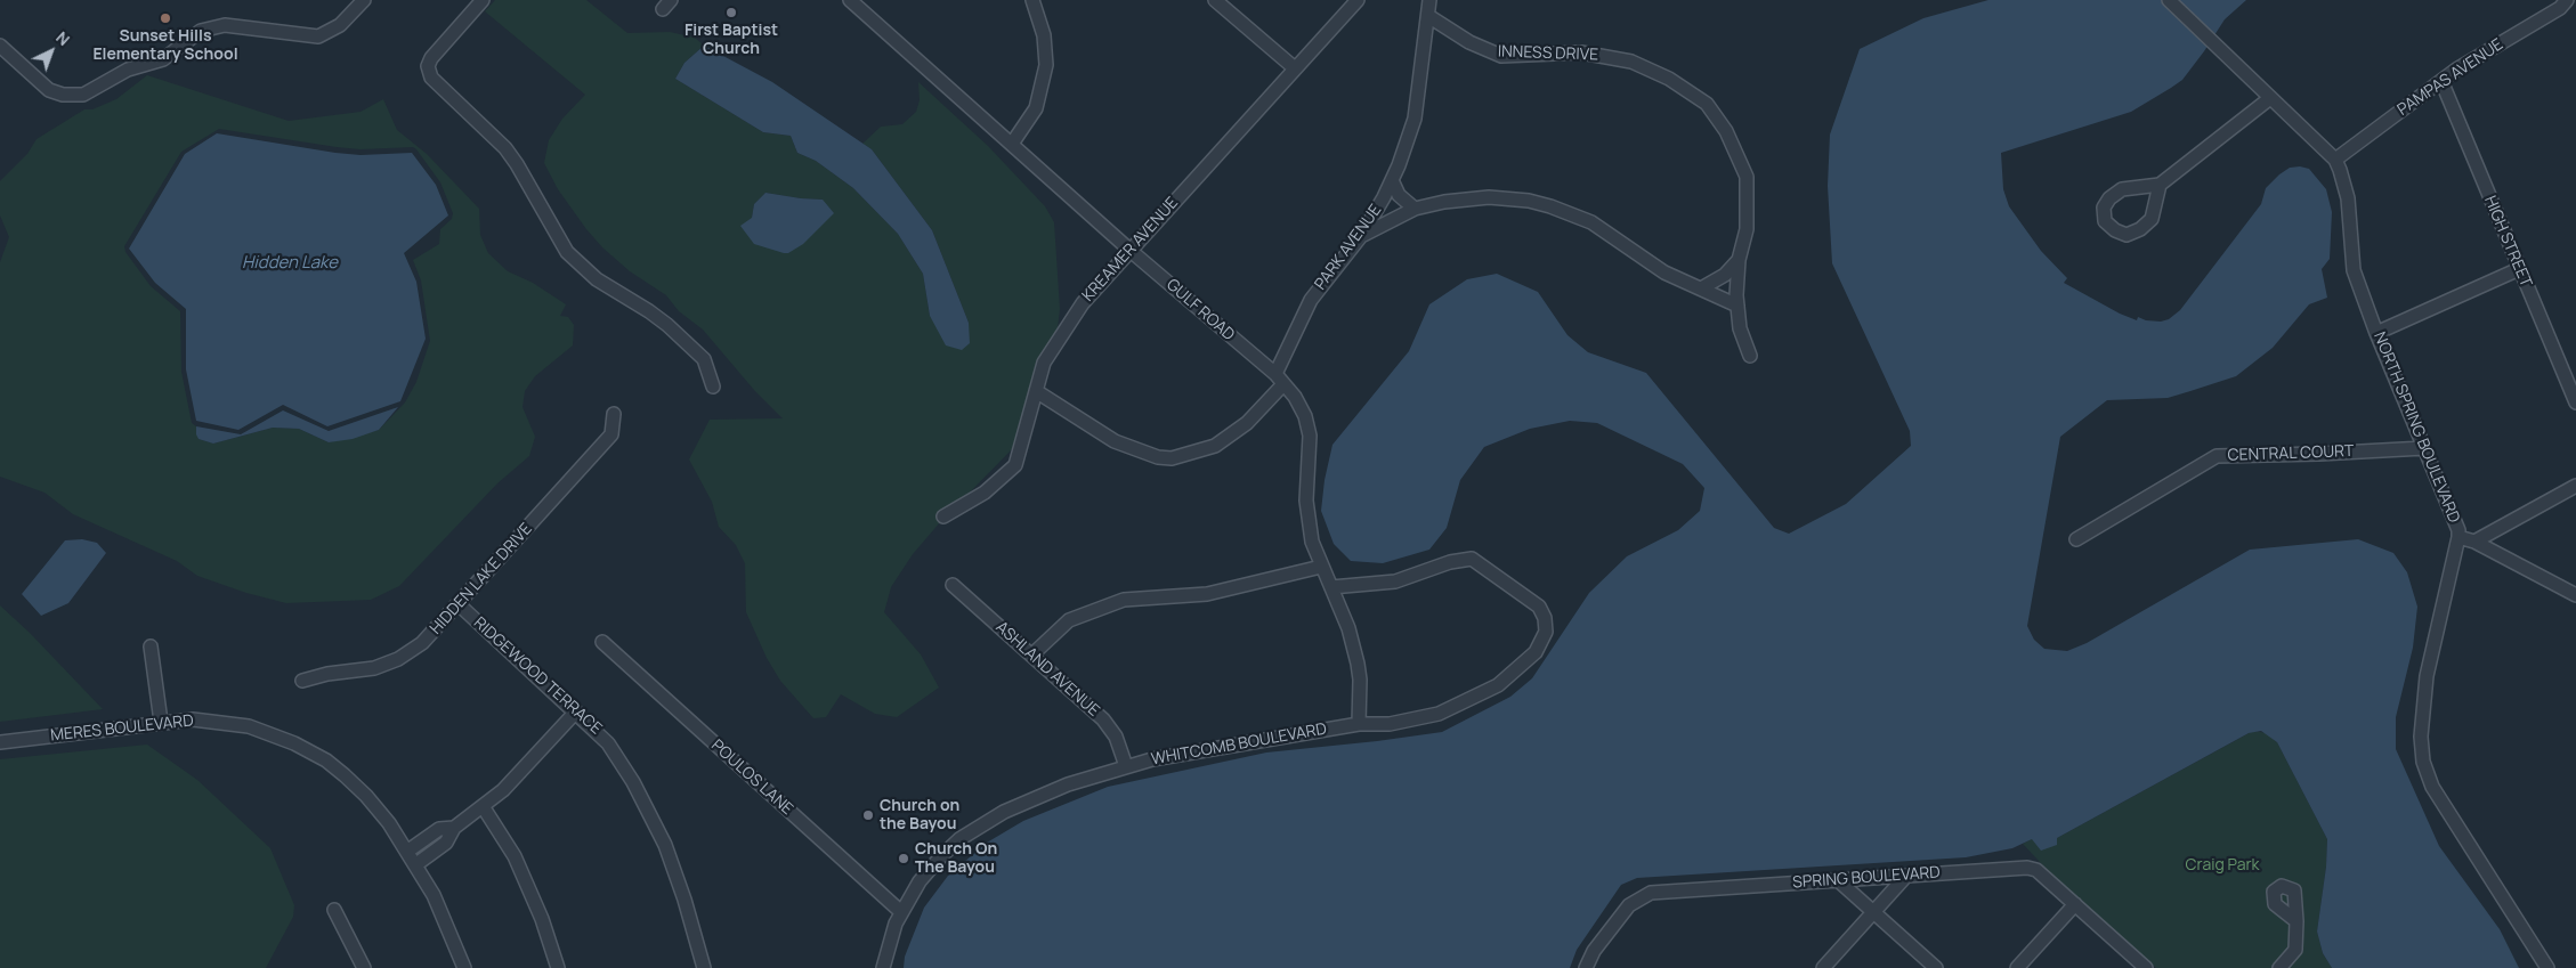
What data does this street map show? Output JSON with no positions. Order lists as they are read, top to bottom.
{
  "streets": {
    "street": [
      "INNESS DRIVE",
      "PAMPAS AVENUE",
      "HIGH STREET",
      "PARK AVENUE",
      "KREAMER AVENUE",
      "GULF ROAD",
      "NORTH SPRING BOULEVARD",
      "CENTRAL COURT",
      "HIDDEN LAKE DRIVE",
      "ASHLAND AVENUE",
      "RIDGEWOOD TERRACE",
      "MERES BOULEVARD",
      "WHITCOMB BOULEVARD",
      "POULOS LANE",
      "SPRING BOULEVARD"
    ]
  },
  "crossings": [
    ["INNESS DRIVE", "PARK AVENUE"],
    ["PAMPAS AVENUE", "HIGH STREET"],
    ["PAMPAS AVENUE", "NORTH SPRING BOULEVARD"],
    ["PARK AVENUE", "KREAMER AVENUE"],
    ["PARK AVENUE", "GULF ROAD"],
    ["KREAMER AVENUE", "GULF ROAD"],
    ["GULF ROAD", "WHITCOMB BOULEVARD"],
    ["NORTH SPRING BOULEVARD", "CENTRAL COURT"],
    ["HIDDEN LAKE DRIVE", "RIDGEWOOD TERRACE"],
    ["ASHLAND AVENUE", "WHITCOMB BOULEVARD"],
    ["WHITCOMB BOULEVARD", "POULOS LANE"]
  ],
  "water": ["Hidden Lake"],
  "parks": ["Craig Park"],
  "places": [
    "First Baptist Church",
    "Sunset Hills Elementary School",
    "Church on the Bayou",
    "Church On The Bayou"
  ],
  "north": "top right"
}
